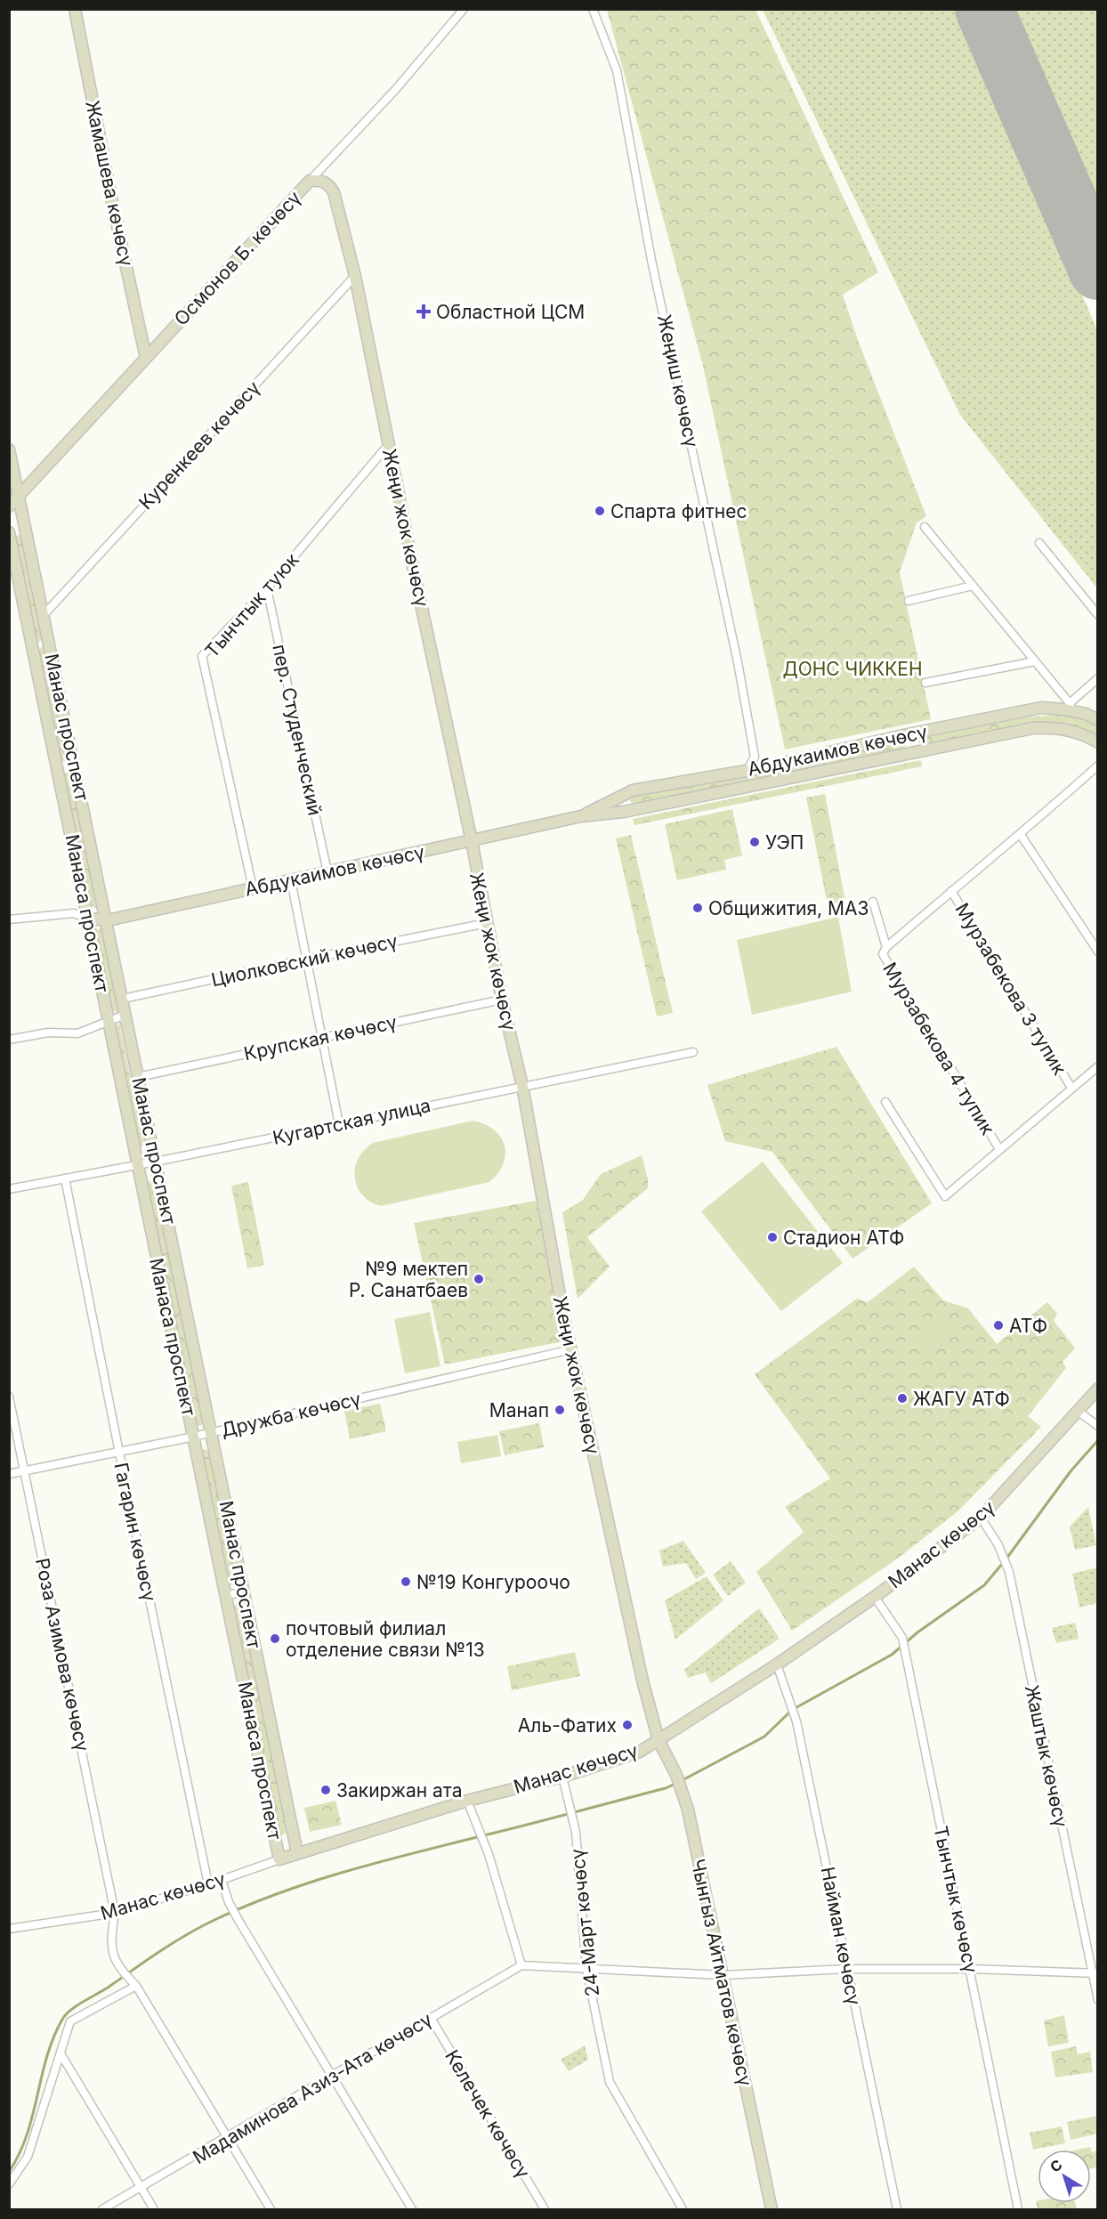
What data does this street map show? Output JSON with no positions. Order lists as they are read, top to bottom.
{
  "streets": {
    "main road": [
      "Жамашева көчөсү",
      "Осмонов Б. көчөсү",
      "Жеңи жок көчөсү",
      "Манас проспект",
      "Абдукаимов көчөсү",
      "Манаса проспект",
      "Манас көчөсү",
      "Чынгыз Айтматов көчөсү"
    ],
    "street": [
      "Жеңиш көчөсү",
      "Куренкеев көчөсү",
      "Тынчтык туюк",
      "пер. Студенческий",
      "Циолковский көчөсү",
      "Мурзабекова 3 тупик",
      "Крупская көчөсү",
      "Мурзабекова 4 тупик",
      "Кугартская улица",
      "Дружба көчөсү",
      "Гагарин көчөсү",
      "Роза Азимова көчөсү",
      "Жаштык көчөсү",
      "Тынчтык көчөсү",
      "24-Март көчөсү",
      "Найман көчөсү",
      "Мадаминова Азиз-Ата көчөсү",
      "Келечек көчөсү"
    ]
  },
  "crossings": [
    ["Жамашева көчөсү", "Осмонов Б. көчөсү"],
    ["Осмонов Б. көчөсү", "Жеңи жок көчөсү"],
    ["Осмонов Б. көчөсү", "Манас проспект"],
    ["Куренкеев көчөсү", "Жеңи жок көчөсү"],
    ["Куренкеев көчөсү", "Манас проспект"],
    ["Жеңи жок көчөсү", "Тынчтык туюк"],
    ["Жеңи жок көчөсү", "Абдукаимов көчөсү"],
    ["Жеңи жок көчөсү", "Циолковский көчөсү"],
    ["Жеңи жок көчөсү", "Крупская көчөсү"],
    ["Жеңи жок көчөсү", "Кугартская улица"],
    ["Жеңи жок көчөсү", "Дружба көчөсү"],
    ["Жеңи жок көчөсү", "Манас көчөсү"],
    ["Жеңи жок көчөсү", "Чынгыз Айтматов көчөсү"],
    ["Тынчтык туюк", "пер. Студенческий"],
    ["Тынчтык туюк", "Абдукаимов көчөсү"],
    ["Манас проспект", "Абдукаимов көчөсү"],
    ["Манас проспект", "Циолковский көчөсү"],
    ["Манас проспект", "Крупская көчөсү"],
    ["Манас проспект", "Кугартская улица"],
    ["Манас проспект", "Дружба көчөсү"],
    ["Манас проспект", "Манас көчөсү"],
    ["пер. Студенческий", "Абдукаимов көчөсү"],
    ["Абдукаимов көчөсү", "Манаса проспект"],
    ["Манаса проспект", "Кугартская улица"],
    ["Манаса проспект", "Дружба көчөсү"],
    ["Манаса проспект", "Манас көчөсү"],
    ["Кугартская улица", "Гагарин көчөсү"],
    ["Дружба көчөсү", "Гагарин көчөсү"],
    ["Дружба көчөсү", "Роза Азимова көчөсү"],
    ["Гагарин көчөсү", "Манас көчөсү"],
    ["Манас көчөсү", "Роза Азимова көчөсү"],
    ["Манас көчөсү", "Жаштык көчөсү"],
    ["Манас көчөсү", "Тынчтык көчөсү"],
    ["Манас көчөсү", "24-Март көчөсү"],
    ["Манас көчөсү", "Найман көчөсү"],
    ["Манас көчөсү", "Чынгыз Айтматов көчөсү"],
    ["Мадаминова Азиз-Ата көчөсү", "Келечек көчөсү"]
  ],
  "parks": ["ДОНС ЧИККЕН"],
  "places": {
    "health": ["Областной ЦСМ"],
    "other": [
      "Спарта фитнес",
      "УЭП",
      "Общижития, МАЗ",
      "Стадион АТФ",
      "№9 мектеп Р. Санатбаев",
      "АТФ",
      "ЖАГУ АТФ",
      "Манап",
      "№19 Конгуроочо",
      "почтовый филиал отделение связи №13",
      "Аль-Фатих",
      "Закиржан ата"
    ]
  },
  "north": "top left"
}
